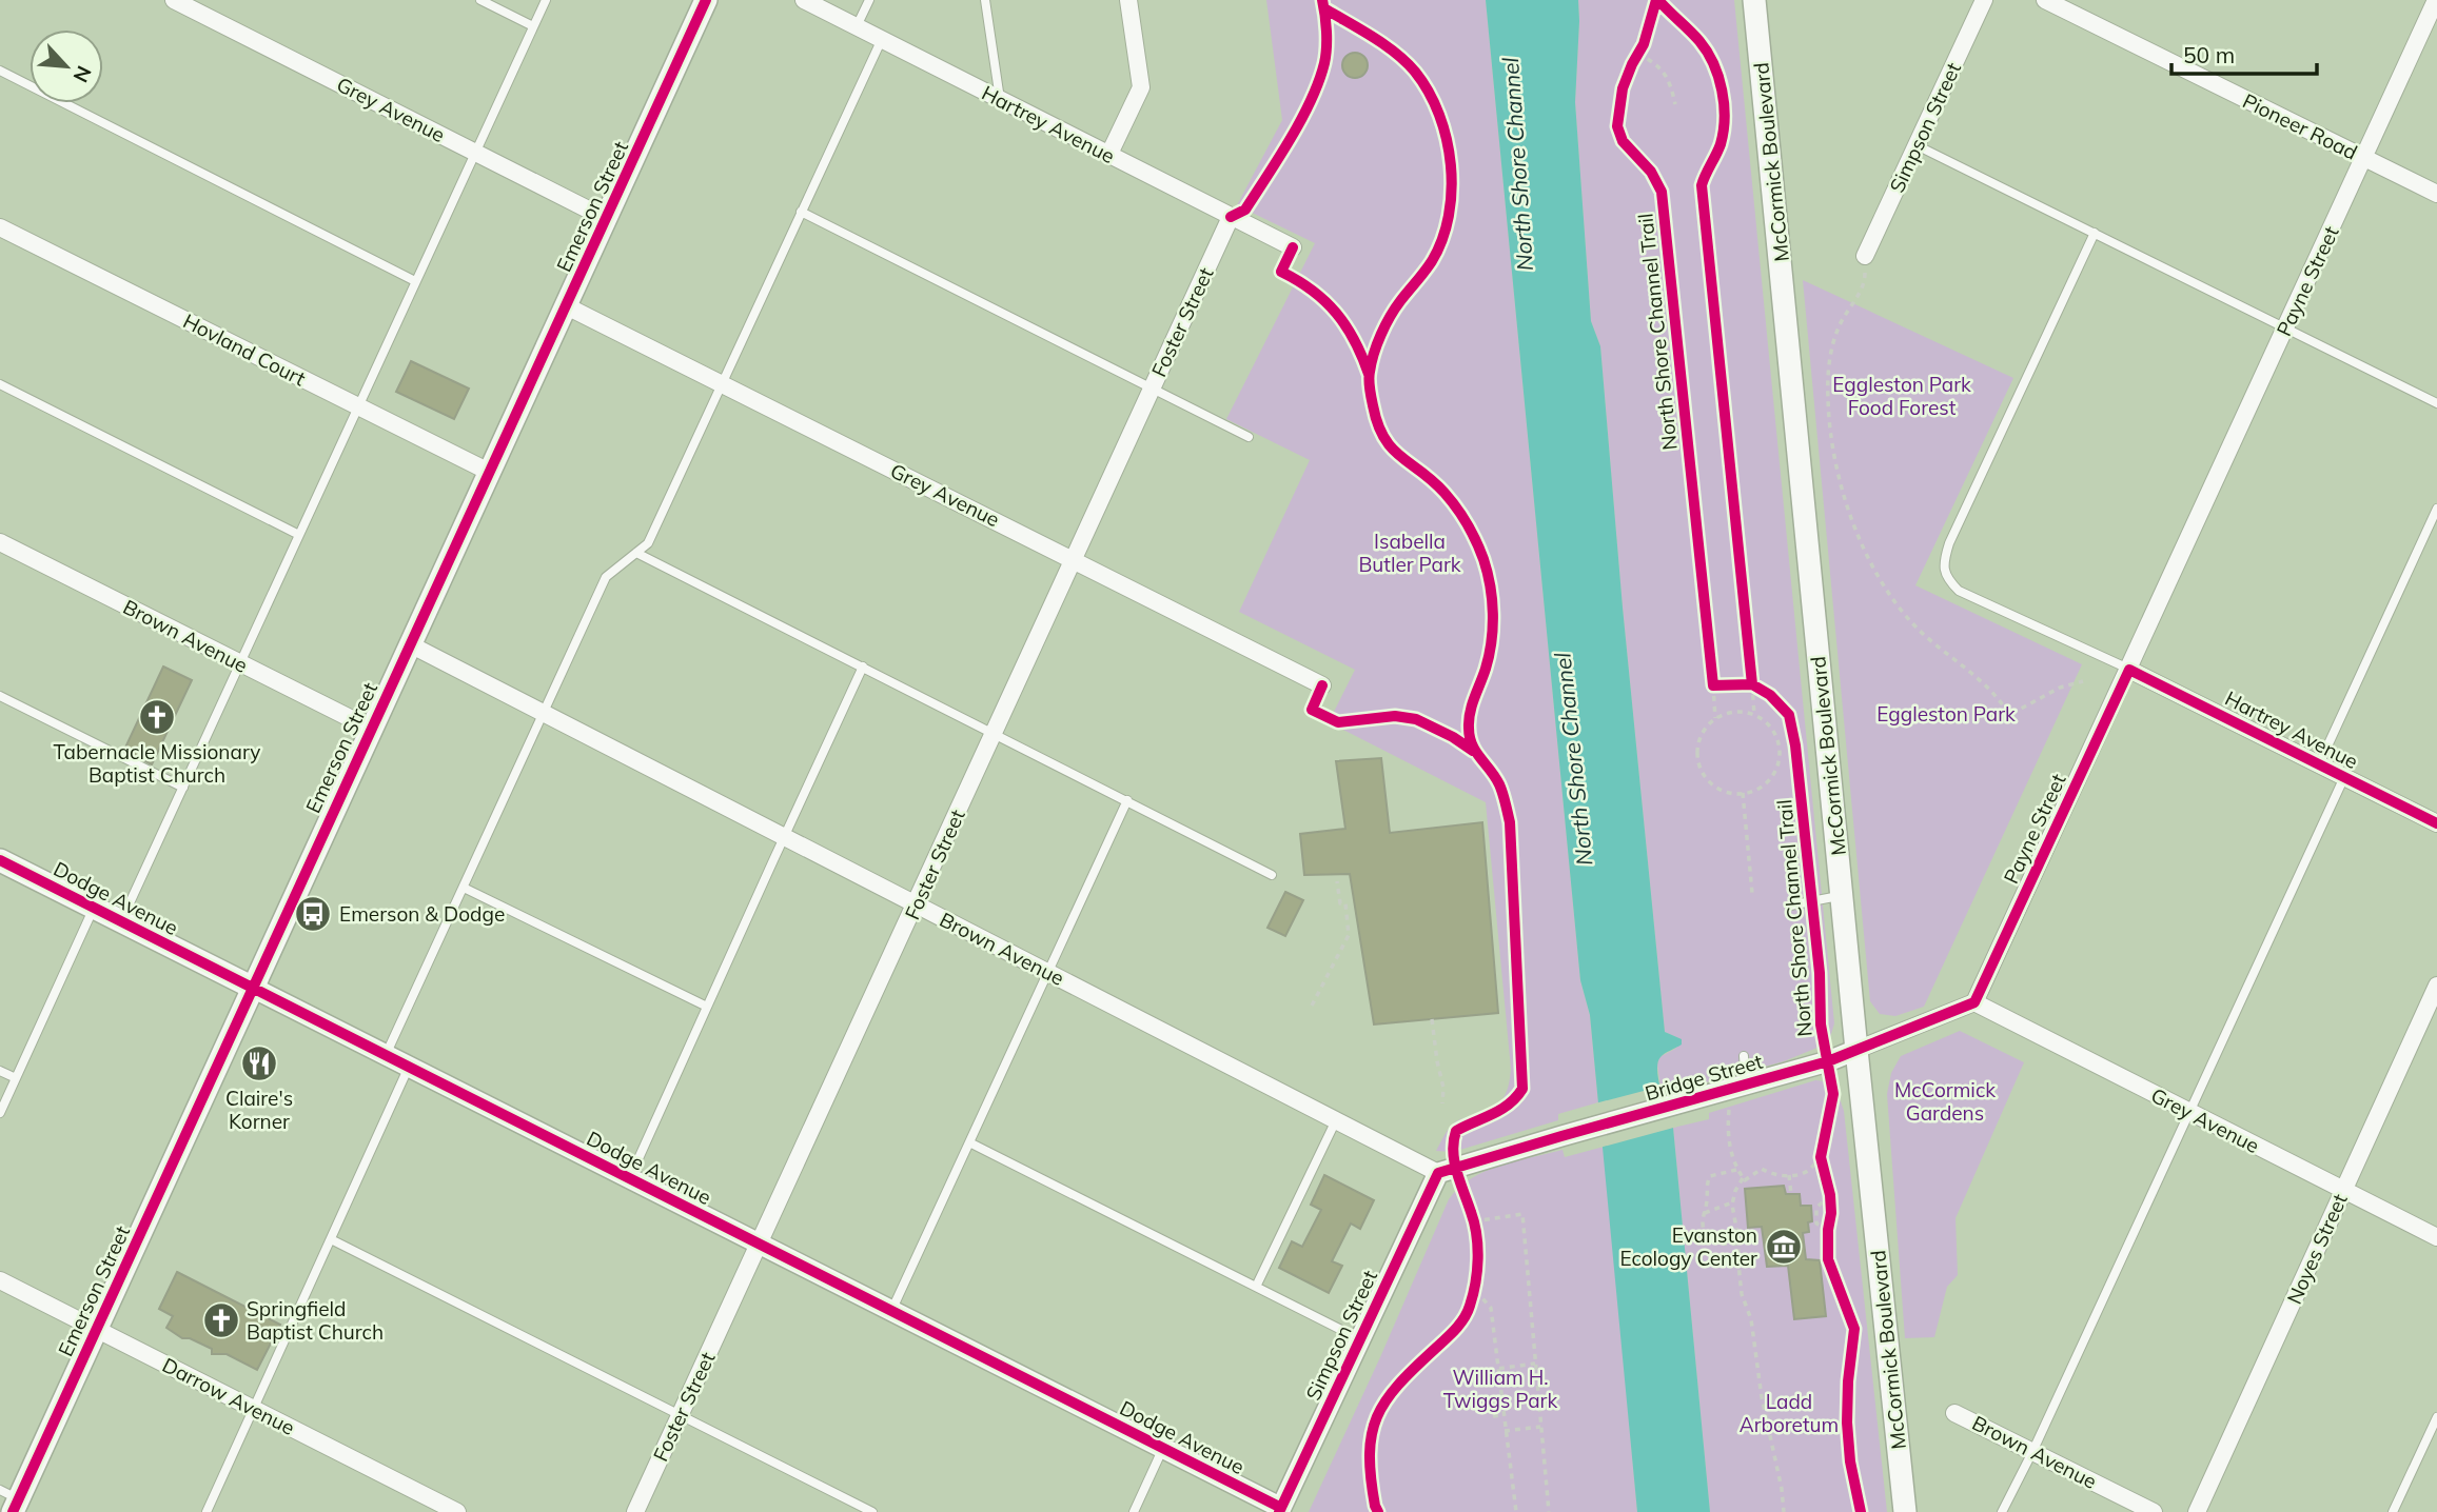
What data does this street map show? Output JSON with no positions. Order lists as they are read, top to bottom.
{
  "streets": {
    "main road": ["McCormick Boulevard", "Emerson Street", "Dodge Avenue"],
    "street": [
      "Grey Avenue",
      "Hartrey Avenue",
      "Pioneer Road",
      "Simpson Street",
      "Payne Street",
      "Foster Street",
      "Hovland Court",
      "Brown Avenue",
      "Bridge Street",
      "Noyes Street",
      "Darrow Avenue"
    ],
    "cycle path": ["North Shore Channel Trail"]
  },
  "crossings": [
    ["Grey Avenue", "Emerson Street"],
    ["Grey Avenue", "Payne Street"],
    ["Grey Avenue", "Foster Street"],
    ["Grey Avenue", "Bridge Street"],
    ["Grey Avenue", "Noyes Street"],
    ["Hartrey Avenue", "Payne Street"],
    ["Hartrey Avenue", "Foster Street"],
    ["Pioneer Road", "Payne Street"],
    ["Simpson Street", "Brown Avenue"],
    ["Simpson Street", "Dodge Avenue"],
    ["Simpson Street", "Bridge Street"],
    ["McCormick Boulevard", "Bridge Street"],
    ["Emerson Street", "Hovland Court"],
    ["Emerson Street", "Brown Avenue"],
    ["Emerson Street", "Dodge Avenue"],
    ["Emerson Street", "Darrow Avenue"],
    ["Payne Street", "Bridge Street"],
    ["Foster Street", "Brown Avenue"],
    ["Foster Street", "Dodge Avenue"],
    ["Brown Avenue", "Bridge Street"]
  ],
  "water": ["North Shore Channel"],
  "parks": [
    "Eggleston Park Food Forest",
    "Isabella Butler Park",
    "Eggleston Park",
    "McCormick Gardens",
    "William H. Twiggs Park",
    "Ladd Arboretum"
  ],
  "places": {
    "church": ["Tabernacle Missionary Baptist Church", "Springfield Baptist Church"],
    "bus stop": ["Emerson & Dodge"],
    "restaurant": ["Claire's Korner"],
    "museum": ["Evanston Ecology Center"]
  },
  "scale_bar": "50 m",
  "north": "bottom right"
}
